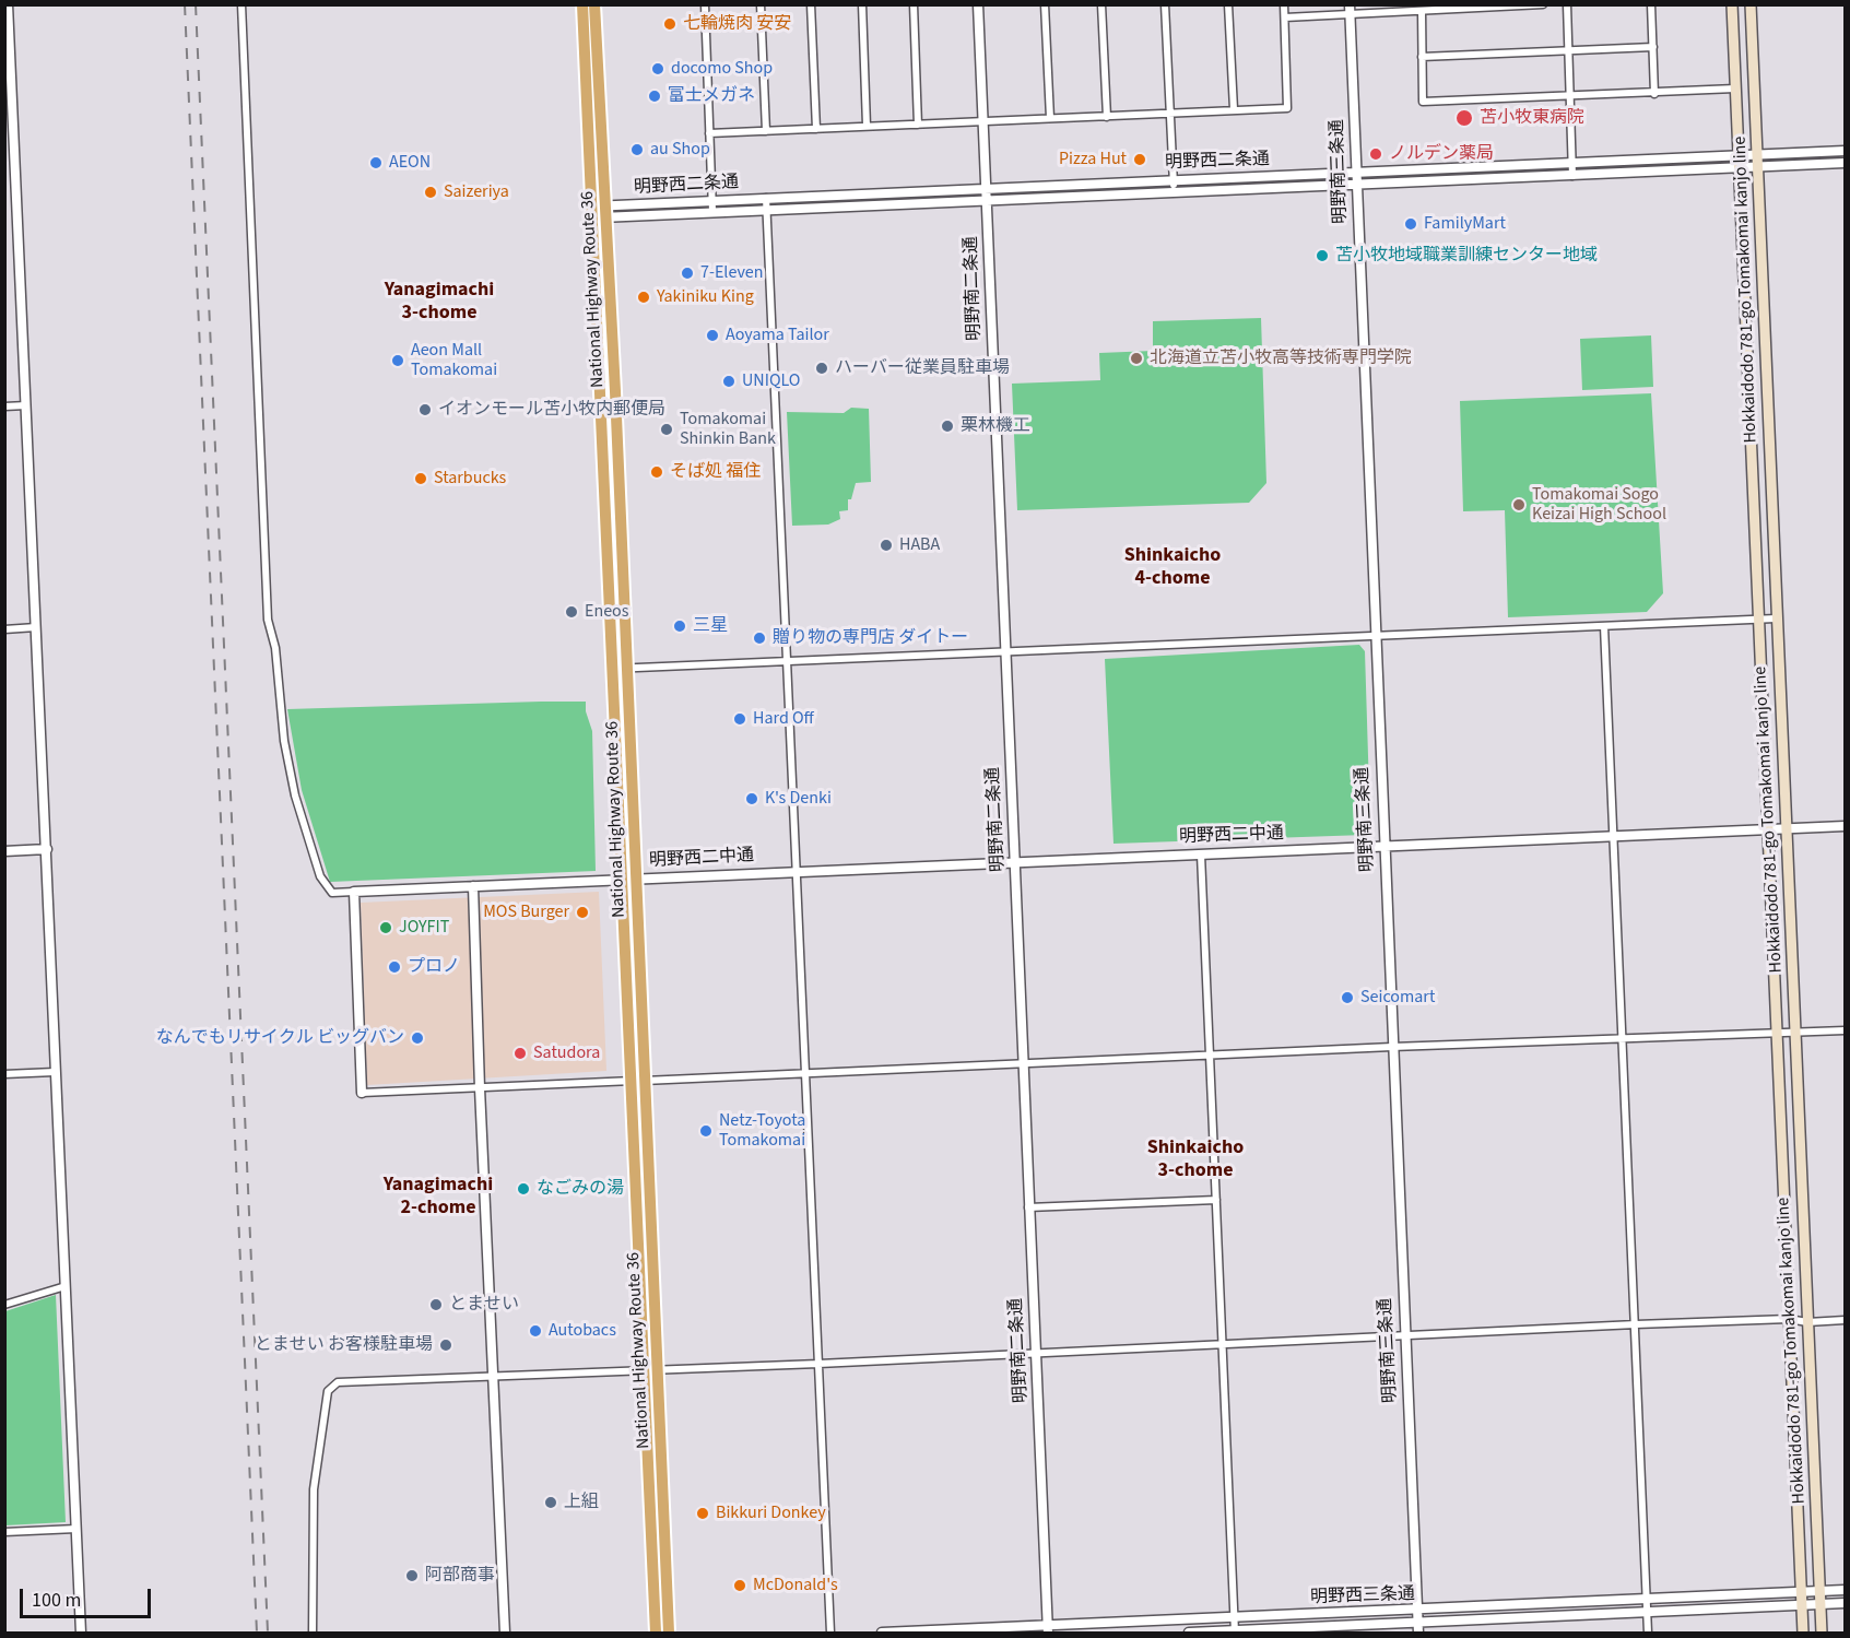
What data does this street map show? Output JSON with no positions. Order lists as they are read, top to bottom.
{
  "streets": {
    "highway": ["National Highway Route 36"],
    "main road": ["Hokkaidodo 781-go Tomakomai kanjo line"],
    "street": [
      "明野西二条通",
      "明野南三条通",
      "明野南二条通",
      "明野西二中通",
      "明野西三条通"
    ]
  },
  "crossings": [
    ["明野西二条通", "明野南三条通"],
    ["明野西二条通", "明野南二条通"],
    ["明野西二条通", "National Highway Route 36"],
    ["明野西二条通", "Hokkaidodo 781-go Tomakomai kanjo line"],
    ["明野南三条通", "明野西二中通"],
    ["明野南三条通", "明野西三条通"],
    ["明野南二条通", "明野西二中通"],
    ["明野南二条通", "明野西三条通"],
    ["National Highway Route 36", "明野西二中通"],
    ["Hokkaidodo 781-go Tomakomai kanjo line", "明野西二中通"],
    ["Hokkaidodo 781-go Tomakomai kanjo line", "明野西三条通"]
  ],
  "districts": [
    "Yanagimachi 3-chome",
    "Shinkaicho 4-chome",
    "Shinkaicho 3-chome",
    "Yanagimachi 2-chome"
  ],
  "places": [
    "七輪焼肉 安安",
    "docomo Shop",
    "富士メガネ",
    "苫小牧東病院",
    "au Shop",
    "ノルデン薬局",
    "Pizza Hut",
    "AEON",
    "Saizeriya",
    "FamilyMart",
    "苫小牧地域職業訓練センター地域",
    "7-Eleven",
    "Yakiniku King",
    "Aoyama Tailor",
    "北海道立苫小牧高等技術専門学院",
    "Aeon Mall Tomakomai",
    "ハーバー従業員駐車場",
    "UNIQLO",
    "イオンモール苫小牧内郵便局",
    "栗林機工",
    "Tomakomai Shinkin Bank",
    "そば処 福住",
    "Starbucks",
    "Tomakomai Sogo Keizai High School",
    "HABA",
    "Eneos",
    "三星",
    "贈り物の専門店 ダイトー",
    "Hard Off",
    "K's Denki",
    "MOS Burger",
    "JOYFIT",
    "プロノ",
    "Seicomart",
    "なんでもリサイクル ビッグバン",
    "Satudora",
    "Netz-Toyota Tomakomai",
    "なごみの湯",
    "とませい",
    "Autobacs",
    "とませい お客様駐車場",
    "上組",
    "Bikkuri Donkey",
    "阿部商事",
    "McDonald's"
  ],
  "scale_bar": "100 m"
}
